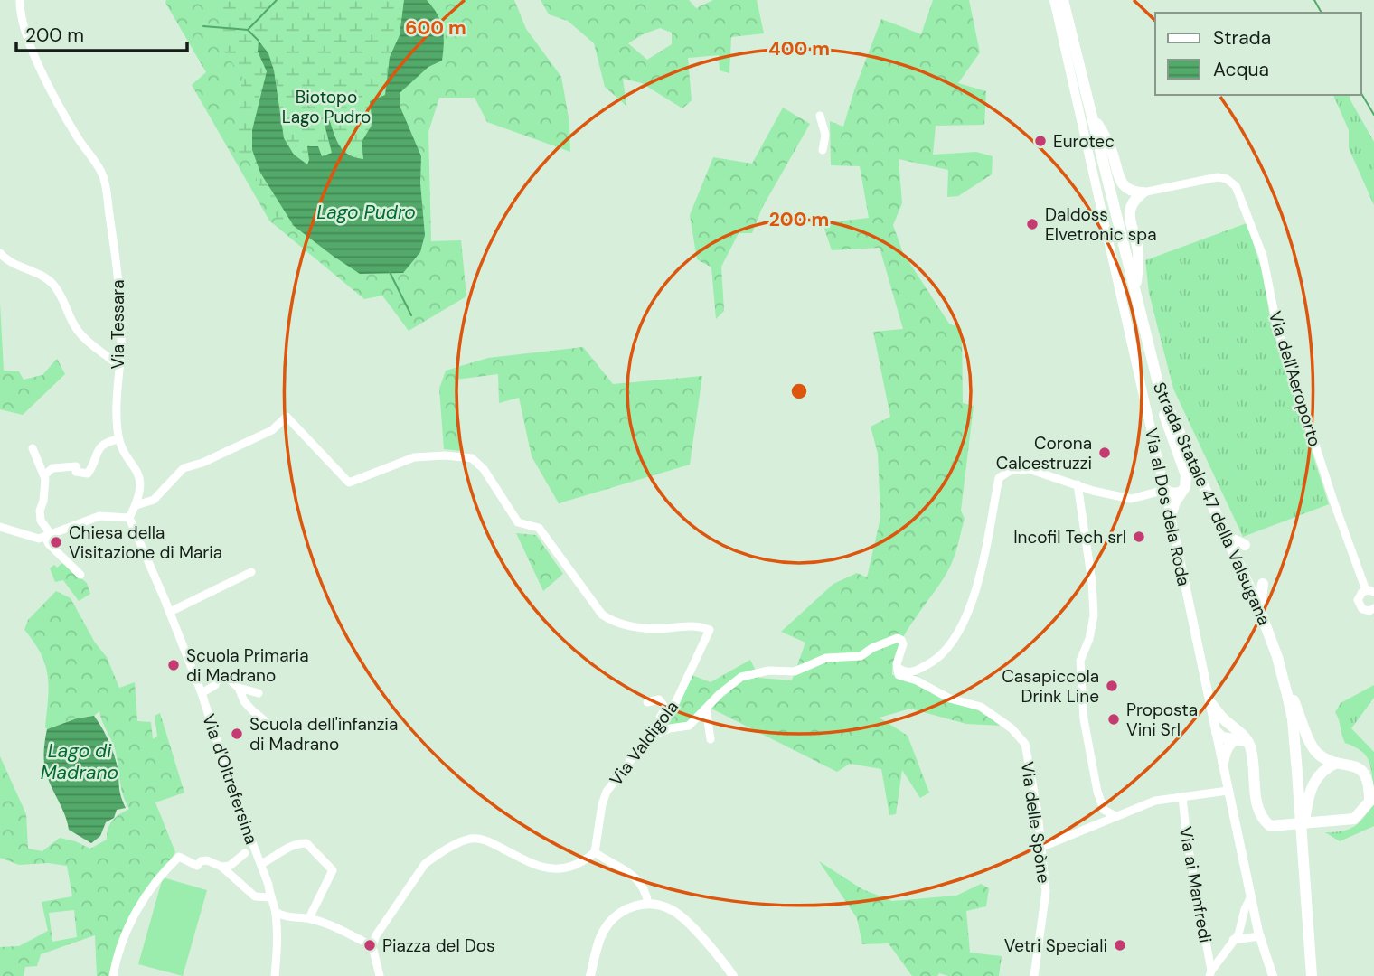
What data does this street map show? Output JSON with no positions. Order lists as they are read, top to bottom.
{
  "streets": {
    "highway": ["Strada Statale 47 della Valsugana"],
    "main road": ["Via al Dos dela Roda"],
    "street": [
      "Via Tessara",
      "Via dell'Aeroporto",
      "Via Valdigola",
      "Via d'Oltrefersina",
      "Via delle Spòne",
      "Via ai Manfredi"
    ]
  },
  "crossings": [
    ["Via Tessara", "Via Valdigola"],
    ["Via al Dos dela Roda", "Via ai Manfredi"]
  ],
  "water": ["Lago Pudro", "Lago di Madrano"],
  "parks": ["Biotopo Lago Pudro"],
  "places": [
    "Eurotec",
    "Daldoss Elvetronic spa",
    "Corona Calcestruzzi",
    "Incofil Tech srl",
    "Chiesa della Visitazione di Maria",
    "Scuola Primaria di Madrano",
    "Casapiccola Drink Line",
    "Proposta Vini Srl",
    "Scuola dell'infanzia di Madrano",
    "Piazza del Dos",
    "Vetri Speciali"
  ],
  "legend": ["Strada", "Acqua"],
  "scale_bar": "200 m",
  "rings": ["600 m", "400 m", "200 m"]
}
